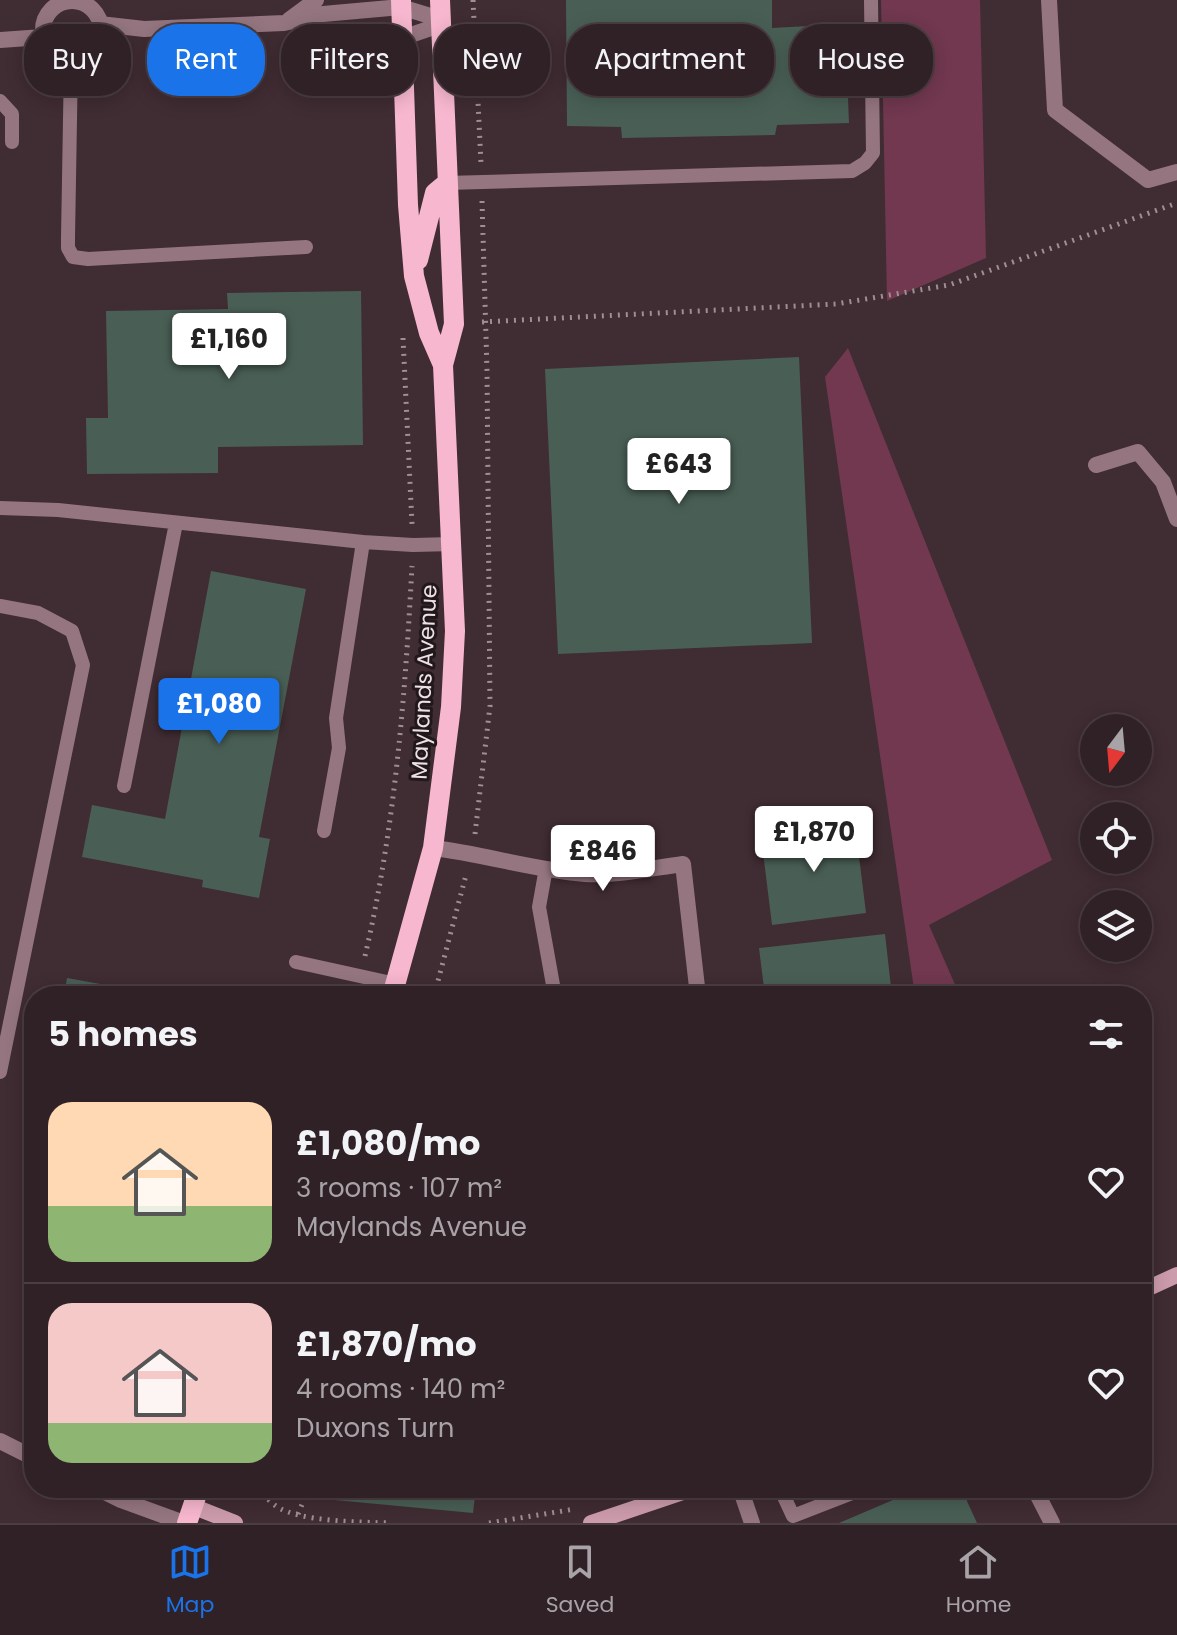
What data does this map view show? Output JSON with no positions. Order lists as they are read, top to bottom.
{
  "streets": {
    "main road": ["Maylands Avenue"]
  },
  "north": "bottom",
  "page": {
    "chip": [
      "Buy",
      "Rent",
      "Filters",
      "New",
      "Apartment",
      "House"
    ],
    "price": [
      "£1,160",
      "£643",
      "£1,080",
      "£1,870",
      "£846"
    ],
    "heading": "5 homes",
    "list": [
      {
        "name": "£1,080/mo",
        "note": "3 rooms · 107 m² · Maylands Avenue"
      },
      {
        "name": "£1,870/mo",
        "note": "4 rooms · 140 m² · Duxons Turn"
      }
    ],
    "tabs": ["Map", "Saved", "Home"]
  }
}
